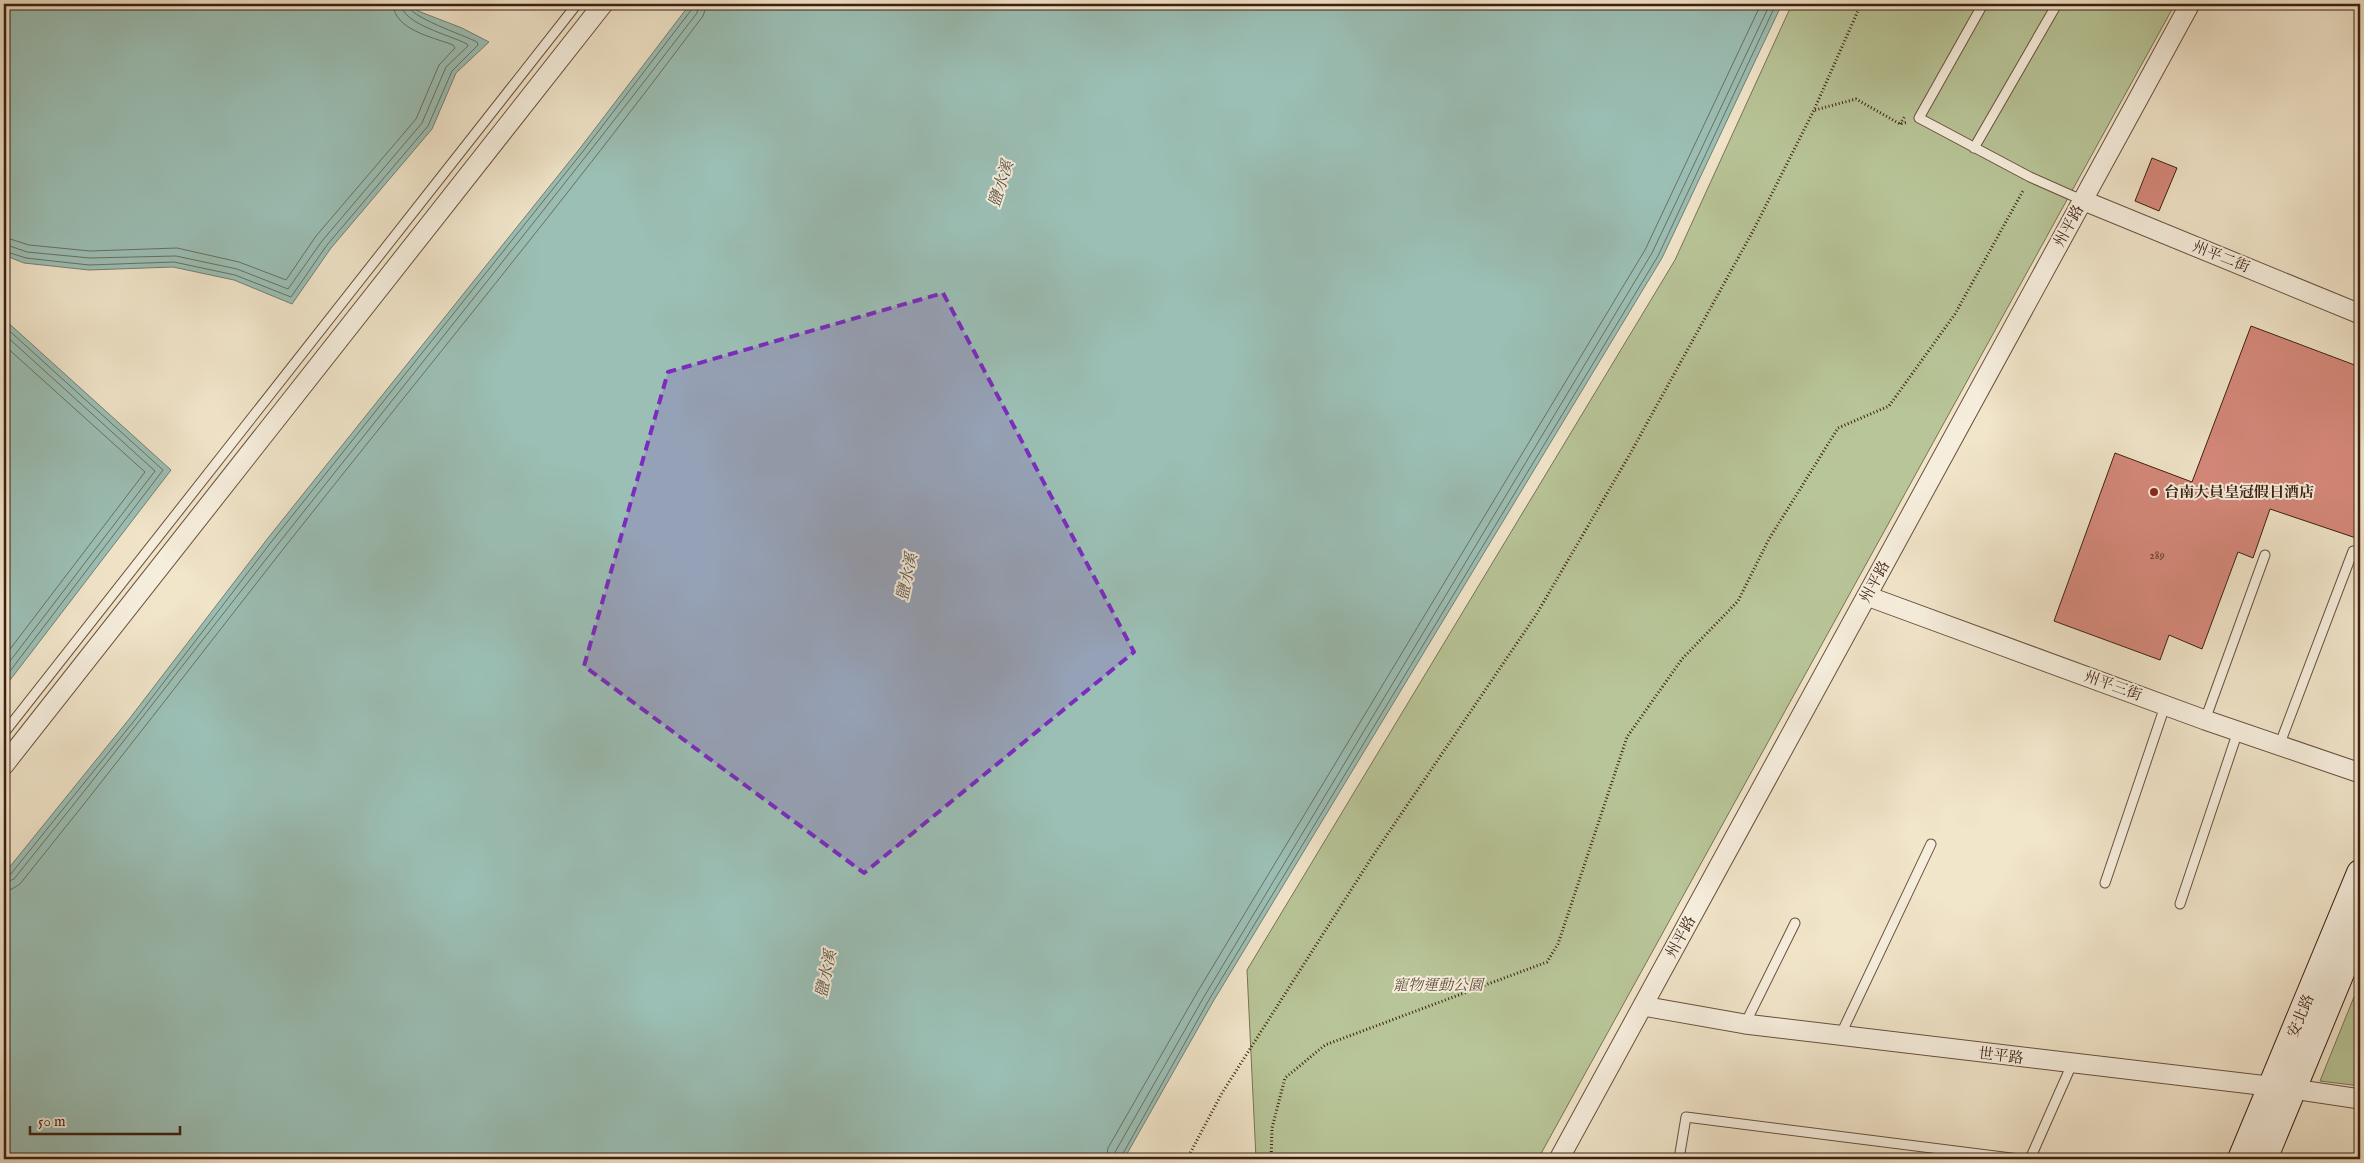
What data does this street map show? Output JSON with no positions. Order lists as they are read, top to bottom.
{
  "streets": {
    "street": [
      "州平路",
      "州平二街",
      "州平三街",
      "安北路",
      "世平路"
    ]
  },
  "crossings": [
    ["州平路", "州平二街"],
    ["州平路", "州平三街"],
    ["州平路", "世平路"],
    ["安北路", "世平路"]
  ],
  "water": ["鹽水溪"],
  "parks": ["寵物運動公園"],
  "places": ["台南大員皇冠假日酒店"],
  "house_numbers": ["289"],
  "scale_bar": "50 m"
}
